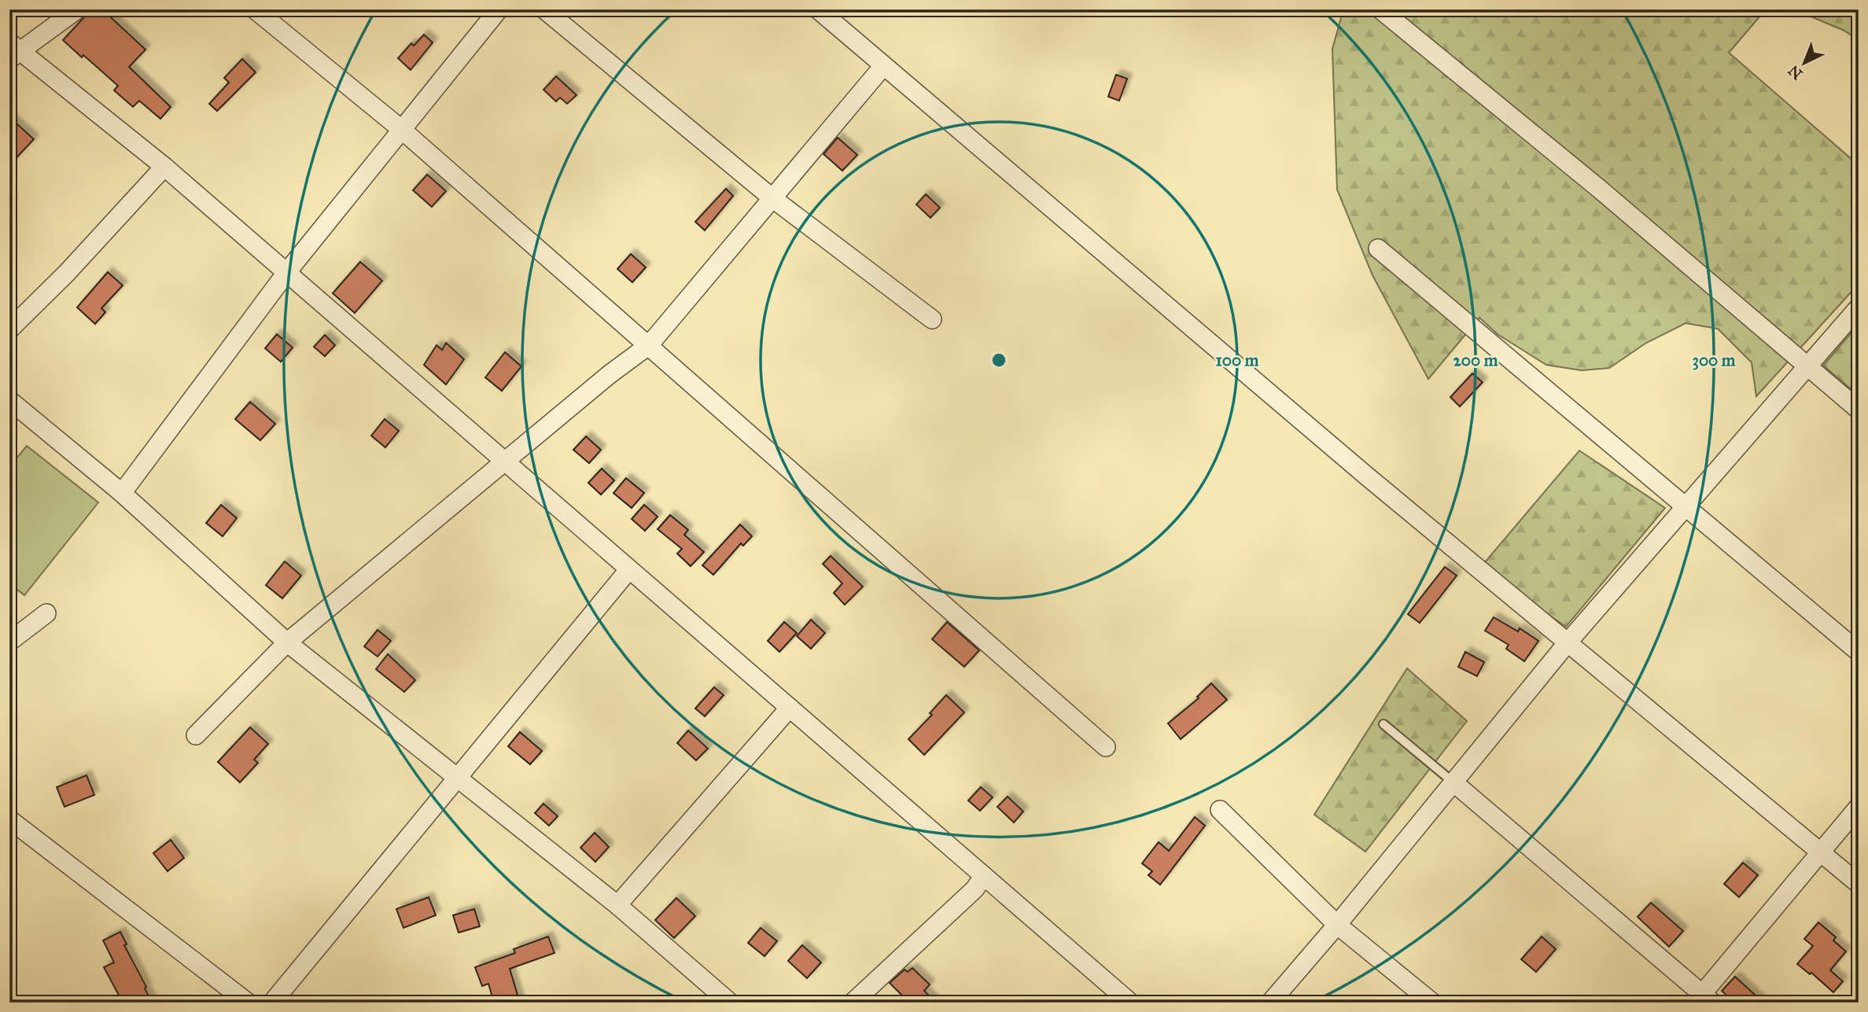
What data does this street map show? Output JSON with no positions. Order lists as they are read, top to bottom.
{
  "north": "bottom left",
  "rings": ["100 m", "200 m", "300 m"]
}
